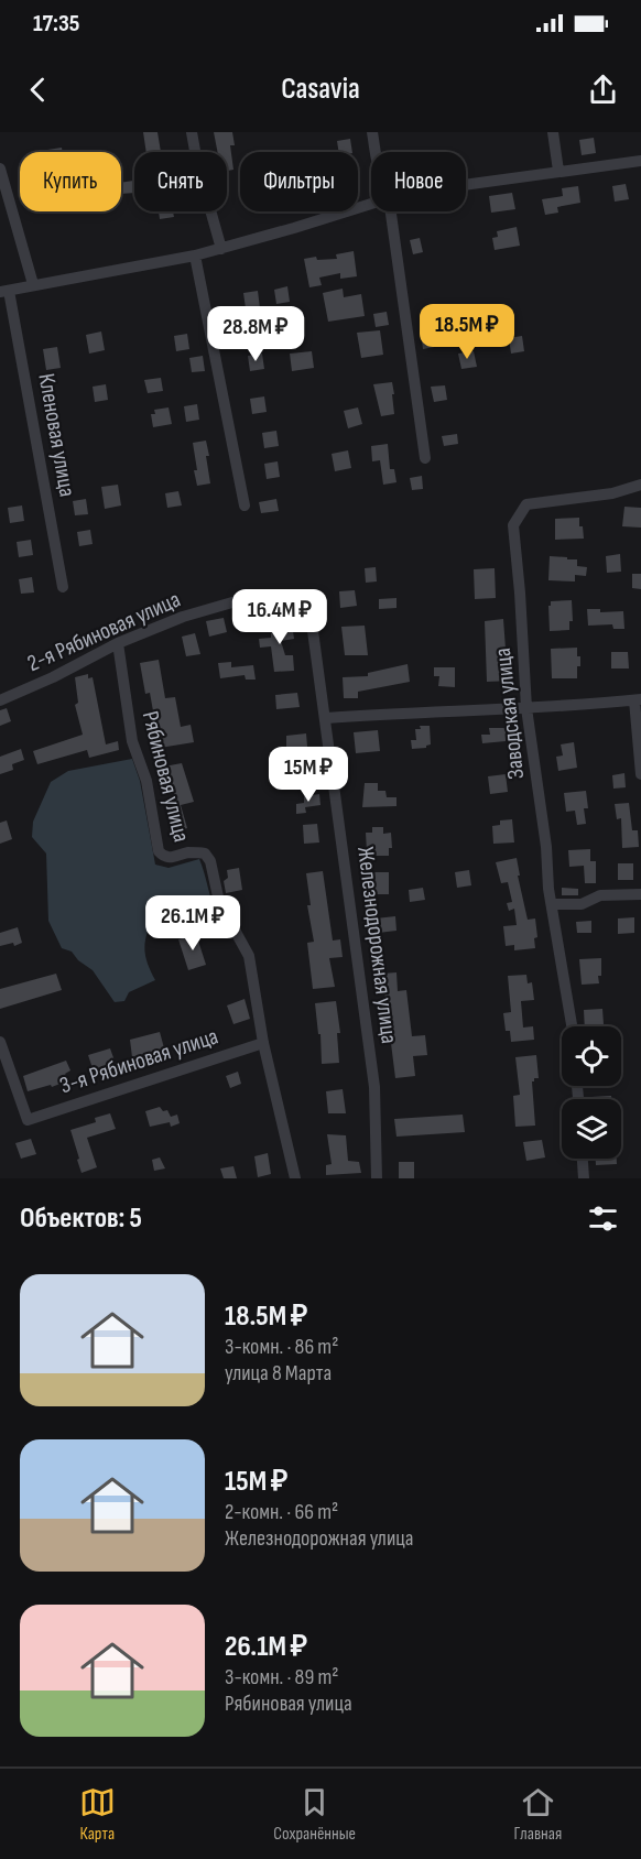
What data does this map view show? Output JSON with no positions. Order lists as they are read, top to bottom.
{
  "streets": {
    "street": [
      "Кленовая улица",
      "2-я Рябиновая улица",
      "Заводская улица",
      "Рябиновая улица",
      "Железнодорожная улица",
      "3-я Рябиновая улица"
    ]
  },
  "crossings": [
    ["2-я Рябиновая улица", "Рябиновая улица"],
    ["2-я Рябиновая улица", "Железнодорожная улица"],
    ["Рябиновая улица", "3-я Рябиновая улица"]
  ],
  "page": {
    "status": "17:35",
    "header": "Casavia",
    "chip": [
      "Купить",
      "Снять",
      "Фильтры",
      "Новое"
    ],
    "price": [
      "18.5M ₽",
      "28.8M ₽",
      "16.4M ₽",
      "15M ₽",
      "26.1M ₽"
    ],
    "heading": "Объектов: 5",
    "list": [
      {
        "name": "18.5M ₽",
        "note": "3-комн. · 86 m² · улица 8 Марта"
      },
      {
        "name": "15M ₽",
        "note": "2-комн. · 66 m² · Железнодорожная улица"
      },
      {
        "name": "26.1M ₽",
        "note": "3-комн. · 89 m² · Рябиновая улица"
      }
    ],
    "tabs": ["Карта", "Сохранённые", "Главная"]
  }
}
